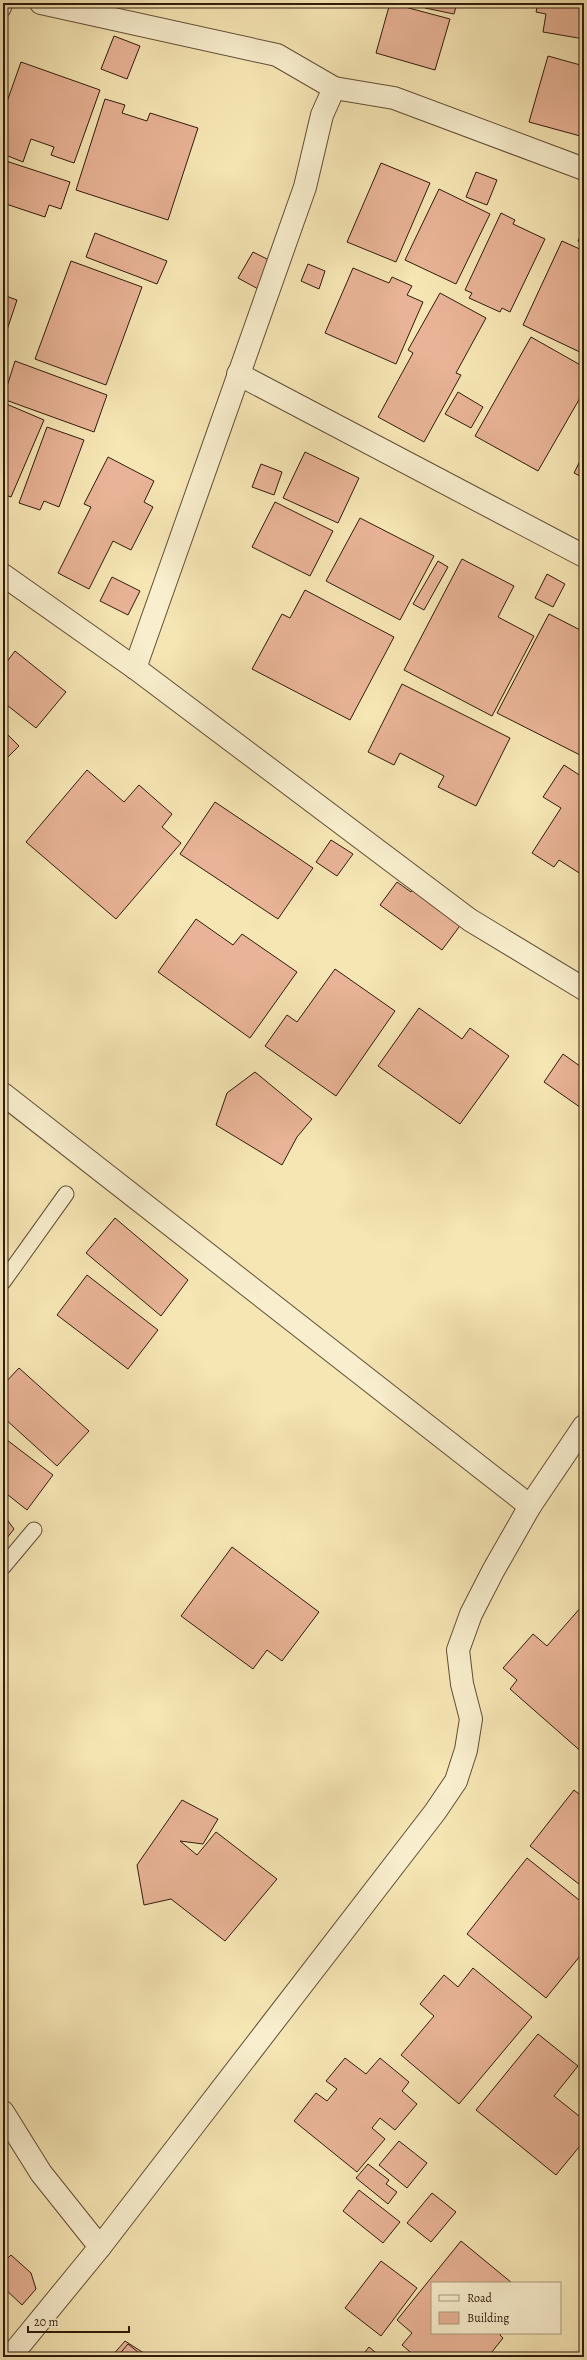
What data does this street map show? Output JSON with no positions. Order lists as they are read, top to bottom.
{
  "legend": ["Road", "Building"],
  "scale_bar": "20 m"
}
